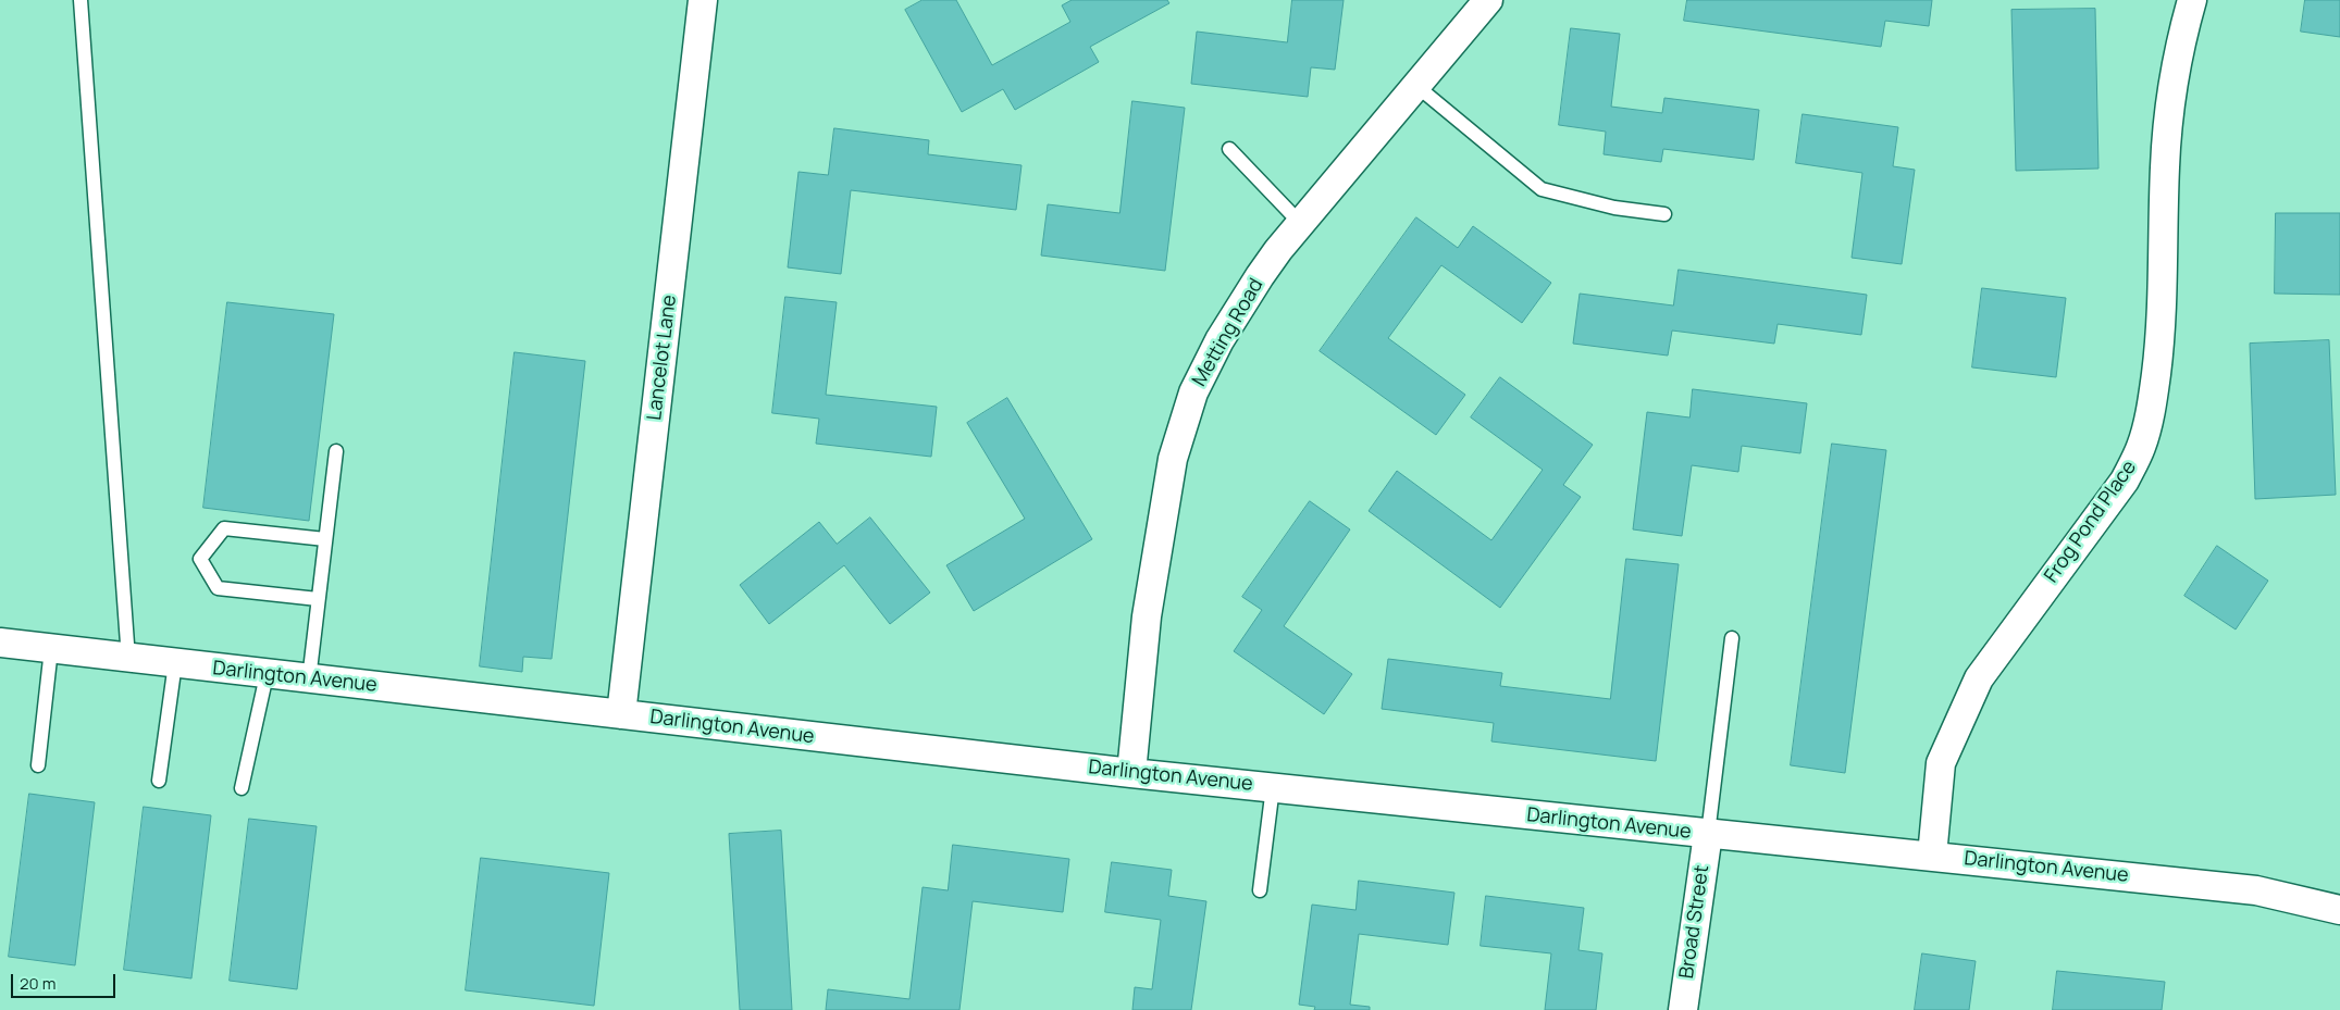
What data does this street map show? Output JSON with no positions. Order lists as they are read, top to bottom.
{
  "streets": {
    "street": [
      "Metting Road",
      "Lancelot Lane",
      "Frog Pond Place",
      "Darlington Avenue",
      "Broad Street"
    ]
  },
  "crossings": [
    ["Metting Road", "Darlington Avenue"],
    ["Lancelot Lane", "Darlington Avenue"],
    ["Frog Pond Place", "Darlington Avenue"],
    ["Darlington Avenue", "Broad Street"]
  ],
  "scale_bar": "20 m"
}
